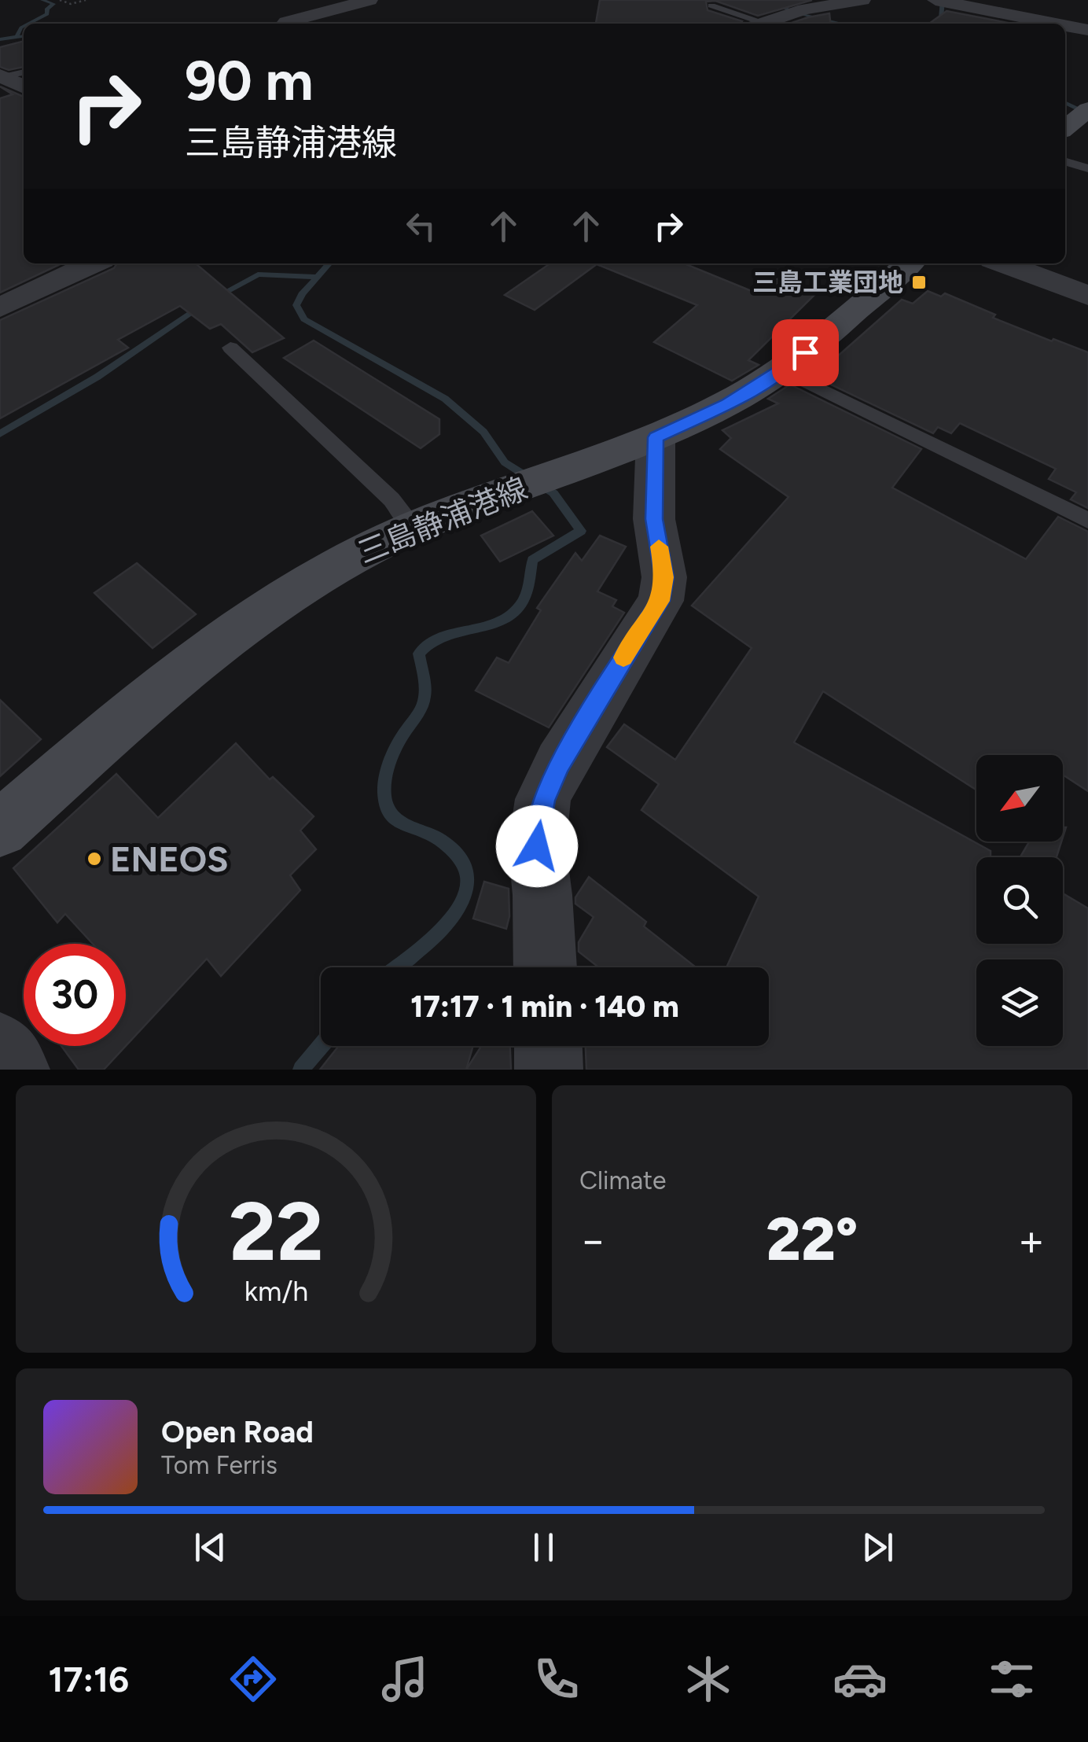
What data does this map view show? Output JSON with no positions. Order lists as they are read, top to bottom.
{
  "streets": {
    "main road": ["三島静浦港線"]
  },
  "places": {
    "transit": ["三島工業団地"],
    "other": ["ENEOS"]
  },
  "north": "bottom left",
  "page": {
    "turn": ["90 m", "三島静浦港線"],
    "limit": "30",
    "trip": "17:17 · 1 min · 140 m",
    "tile": "Climate",
    "heat": ["−", "22°", "+"],
    "song": ["Open Road", "Tom Ferris"],
    "tabs": "17:16",
    "gauge": ["22", "km/h"]
  }
}
